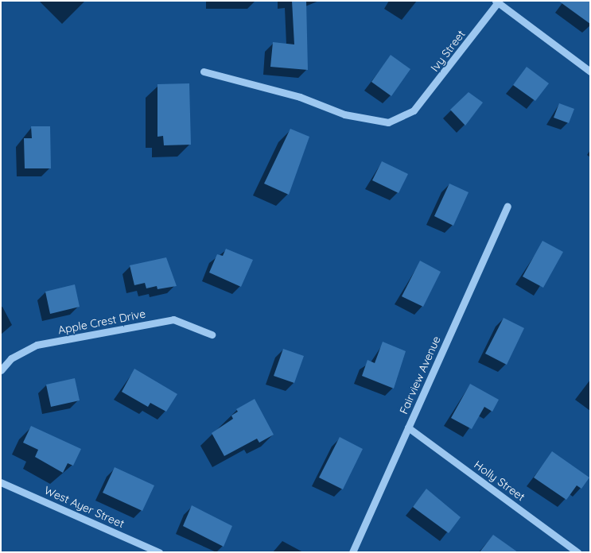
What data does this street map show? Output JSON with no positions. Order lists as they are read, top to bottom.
{
  "streets": {
    "street": [
      "Ivy Street",
      "Apple Crest Drive",
      "Fairview Avenue",
      "Holly Street",
      "West Ayer Street"
    ]
  },
  "crossings": [
    ["Fairview Avenue", "Holly Street"]
  ]
}
